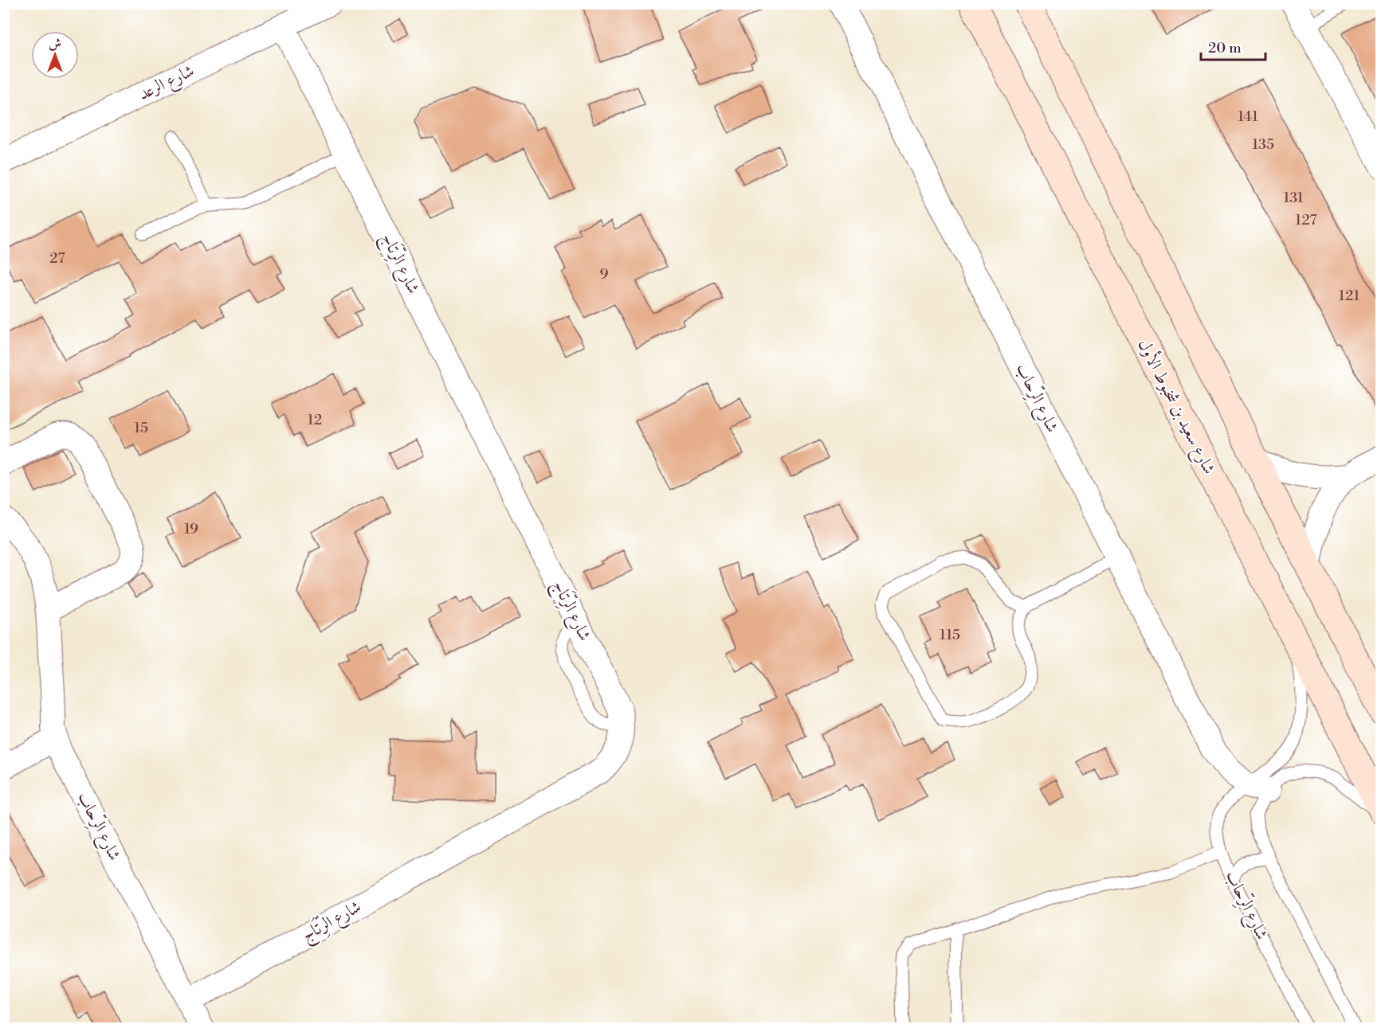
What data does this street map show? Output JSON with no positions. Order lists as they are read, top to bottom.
{
  "streets": {
    "main road": ["شارع سعيد بن شخبوط الأول"],
    "street": ["شارع الرعد", "شارع الرِّتَاج", "شارع الرِّحاب"]
  },
  "crossings": [
    ["شارع الرعد", "شارع الرِّتَاج"],
    ["شارع الرِّتَاج", "شارع الرِّحاب"],
    ["شارع الرِّحاب", "شارع سعيد بن شخبوط الأول"]
  ],
  "house_numbers": [
    "141",
    "135",
    "131",
    "127",
    "27",
    "9",
    "121",
    "12",
    "15",
    "19",
    "115"
  ],
  "scale_bar": "20 m",
  "north": "top"
}
